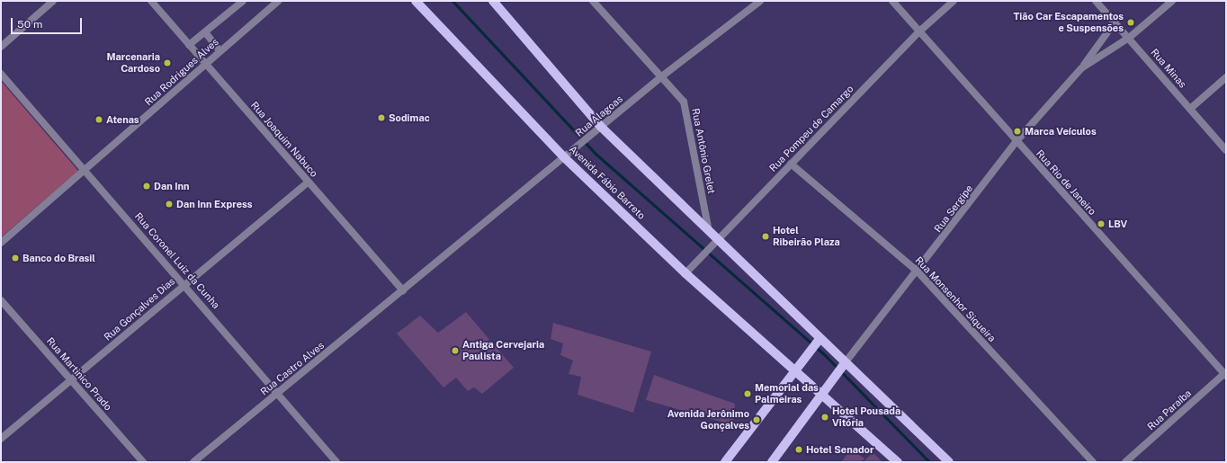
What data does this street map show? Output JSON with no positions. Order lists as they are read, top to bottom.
{
  "streets": {
    "main road": ["Avenida Fábio Barreto"],
    "street": [
      "Rua Minas",
      "Rua Rodrigues Alves",
      "Rua Alagoas",
      "Rua Pompeu de Camargo",
      "Rua Joaquim Nabuco",
      "Rua Antônio Grelet",
      "Rua Rio de Janeiro",
      "Rua Sergipe",
      "Rua Coronel Luiz da Cunha",
      "Rua Monsenhor Siqueira",
      "Rua Gonçalves Dias",
      "Rua Castro Alves",
      "Rua Martinico Prado",
      "Rua Paraíba"
    ]
  },
  "crossings": [
    ["Rua Minas", "Rua Sergipe"],
    ["Rua Rodrigues Alves", "Rua Joaquim Nabuco"],
    ["Rua Rodrigues Alves", "Rua Coronel Luiz da Cunha"],
    ["Rua Alagoas", "Rua Joaquim Nabuco"],
    ["Rua Alagoas", "Rua Antônio Grelet"],
    ["Rua Alagoas", "Avenida Fábio Barreto"],
    ["Rua Alagoas", "Rua Castro Alves"],
    ["Rua Pompeu de Camargo", "Avenida Fábio Barreto"],
    ["Rua Pompeu de Camargo", "Rua Rio de Janeiro"],
    ["Rua Pompeu de Camargo", "Rua Monsenhor Siqueira"],
    ["Rua Joaquim Nabuco", "Rua Gonçalves Dias"],
    ["Rua Joaquim Nabuco", "Rua Castro Alves"],
    ["Rua Rio de Janeiro", "Rua Sergipe"],
    ["Rua Rio de Janeiro", "Rua Paraíba"],
    ["Rua Sergipe", "Rua Monsenhor Siqueira"],
    ["Rua Coronel Luiz da Cunha", "Rua Gonçalves Dias"],
    ["Rua Coronel Luiz da Cunha", "Rua Castro Alves"],
    ["Rua Gonçalves Dias", "Rua Martinico Prado"]
  ],
  "places": [
    "Tião Car Escapamentos e Suspensões",
    "Marcenaria Cardoso",
    "Sodimac",
    "Atenas",
    "Marca Veículos",
    "Dan Inn",
    "Dan Inn Express",
    "LBV",
    "Hotel Ribeirão Plaza",
    "Banco do Brasil",
    "Antiga Cervejaria Paulista",
    "Memorial das Palmeiras",
    "Hotel Pousada Vitória",
    "Avenida Jerônimo Gonçalves",
    "Hotel Senador"
  ],
  "scale_bar": "50 m"
}
